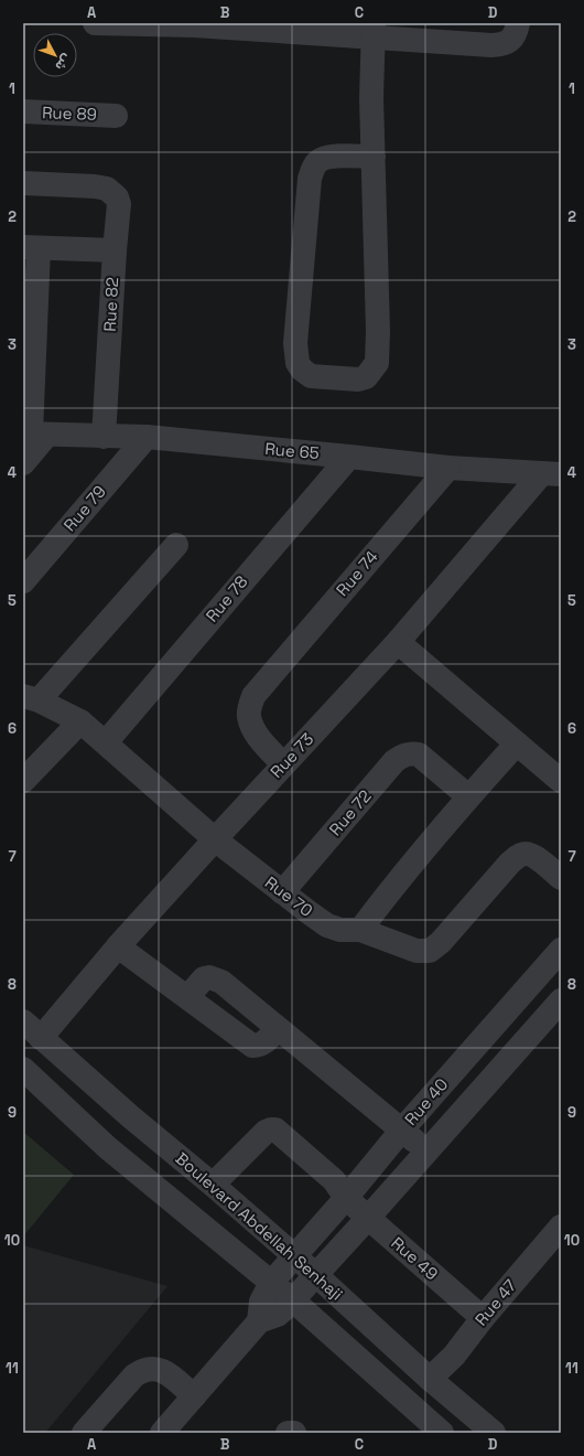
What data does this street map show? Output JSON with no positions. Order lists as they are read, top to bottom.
{
  "streets": {
    "street": [
      "Rue 89",
      "Rue 82",
      "Rue 65",
      "Rue 79",
      "Rue 74",
      "Rue 78",
      "Rue 73",
      "Rue 72",
      "Rue 70",
      "Rue 40",
      "Boulevard Abdellah Senhaji",
      "Rue 49",
      "Rue 47"
    ]
  },
  "crossings": [
    ["Rue 82", "Rue 65"],
    ["Rue 65", "Rue 79"],
    ["Rue 65", "Rue 74"],
    ["Rue 65", "Rue 78"],
    ["Rue 65", "Rue 73"],
    ["Rue 74", "Rue 73"],
    ["Rue 78", "Rue 70"],
    ["Rue 73", "Rue 70"],
    ["Rue 73", "Boulevard Abdellah Senhaji"],
    ["Rue 72", "Rue 70"],
    ["Rue 40", "Boulevard Abdellah Senhaji"],
    ["Rue 40", "Rue 49"],
    ["Boulevard Abdellah Senhaji", "Rue 49"],
    ["Boulevard Abdellah Senhaji", "Rue 47"],
    ["Rue 49", "Rue 47"]
  ],
  "north": "bottom right",
  "grid": {
    "columns": [
      "A",
      "B",
      "C",
      "D"
    ],
    "rows": [
      "1",
      "2",
      "3",
      "4",
      "5",
      "6",
      "7",
      "8",
      "9",
      "10",
      "11"
    ]
  }
}
